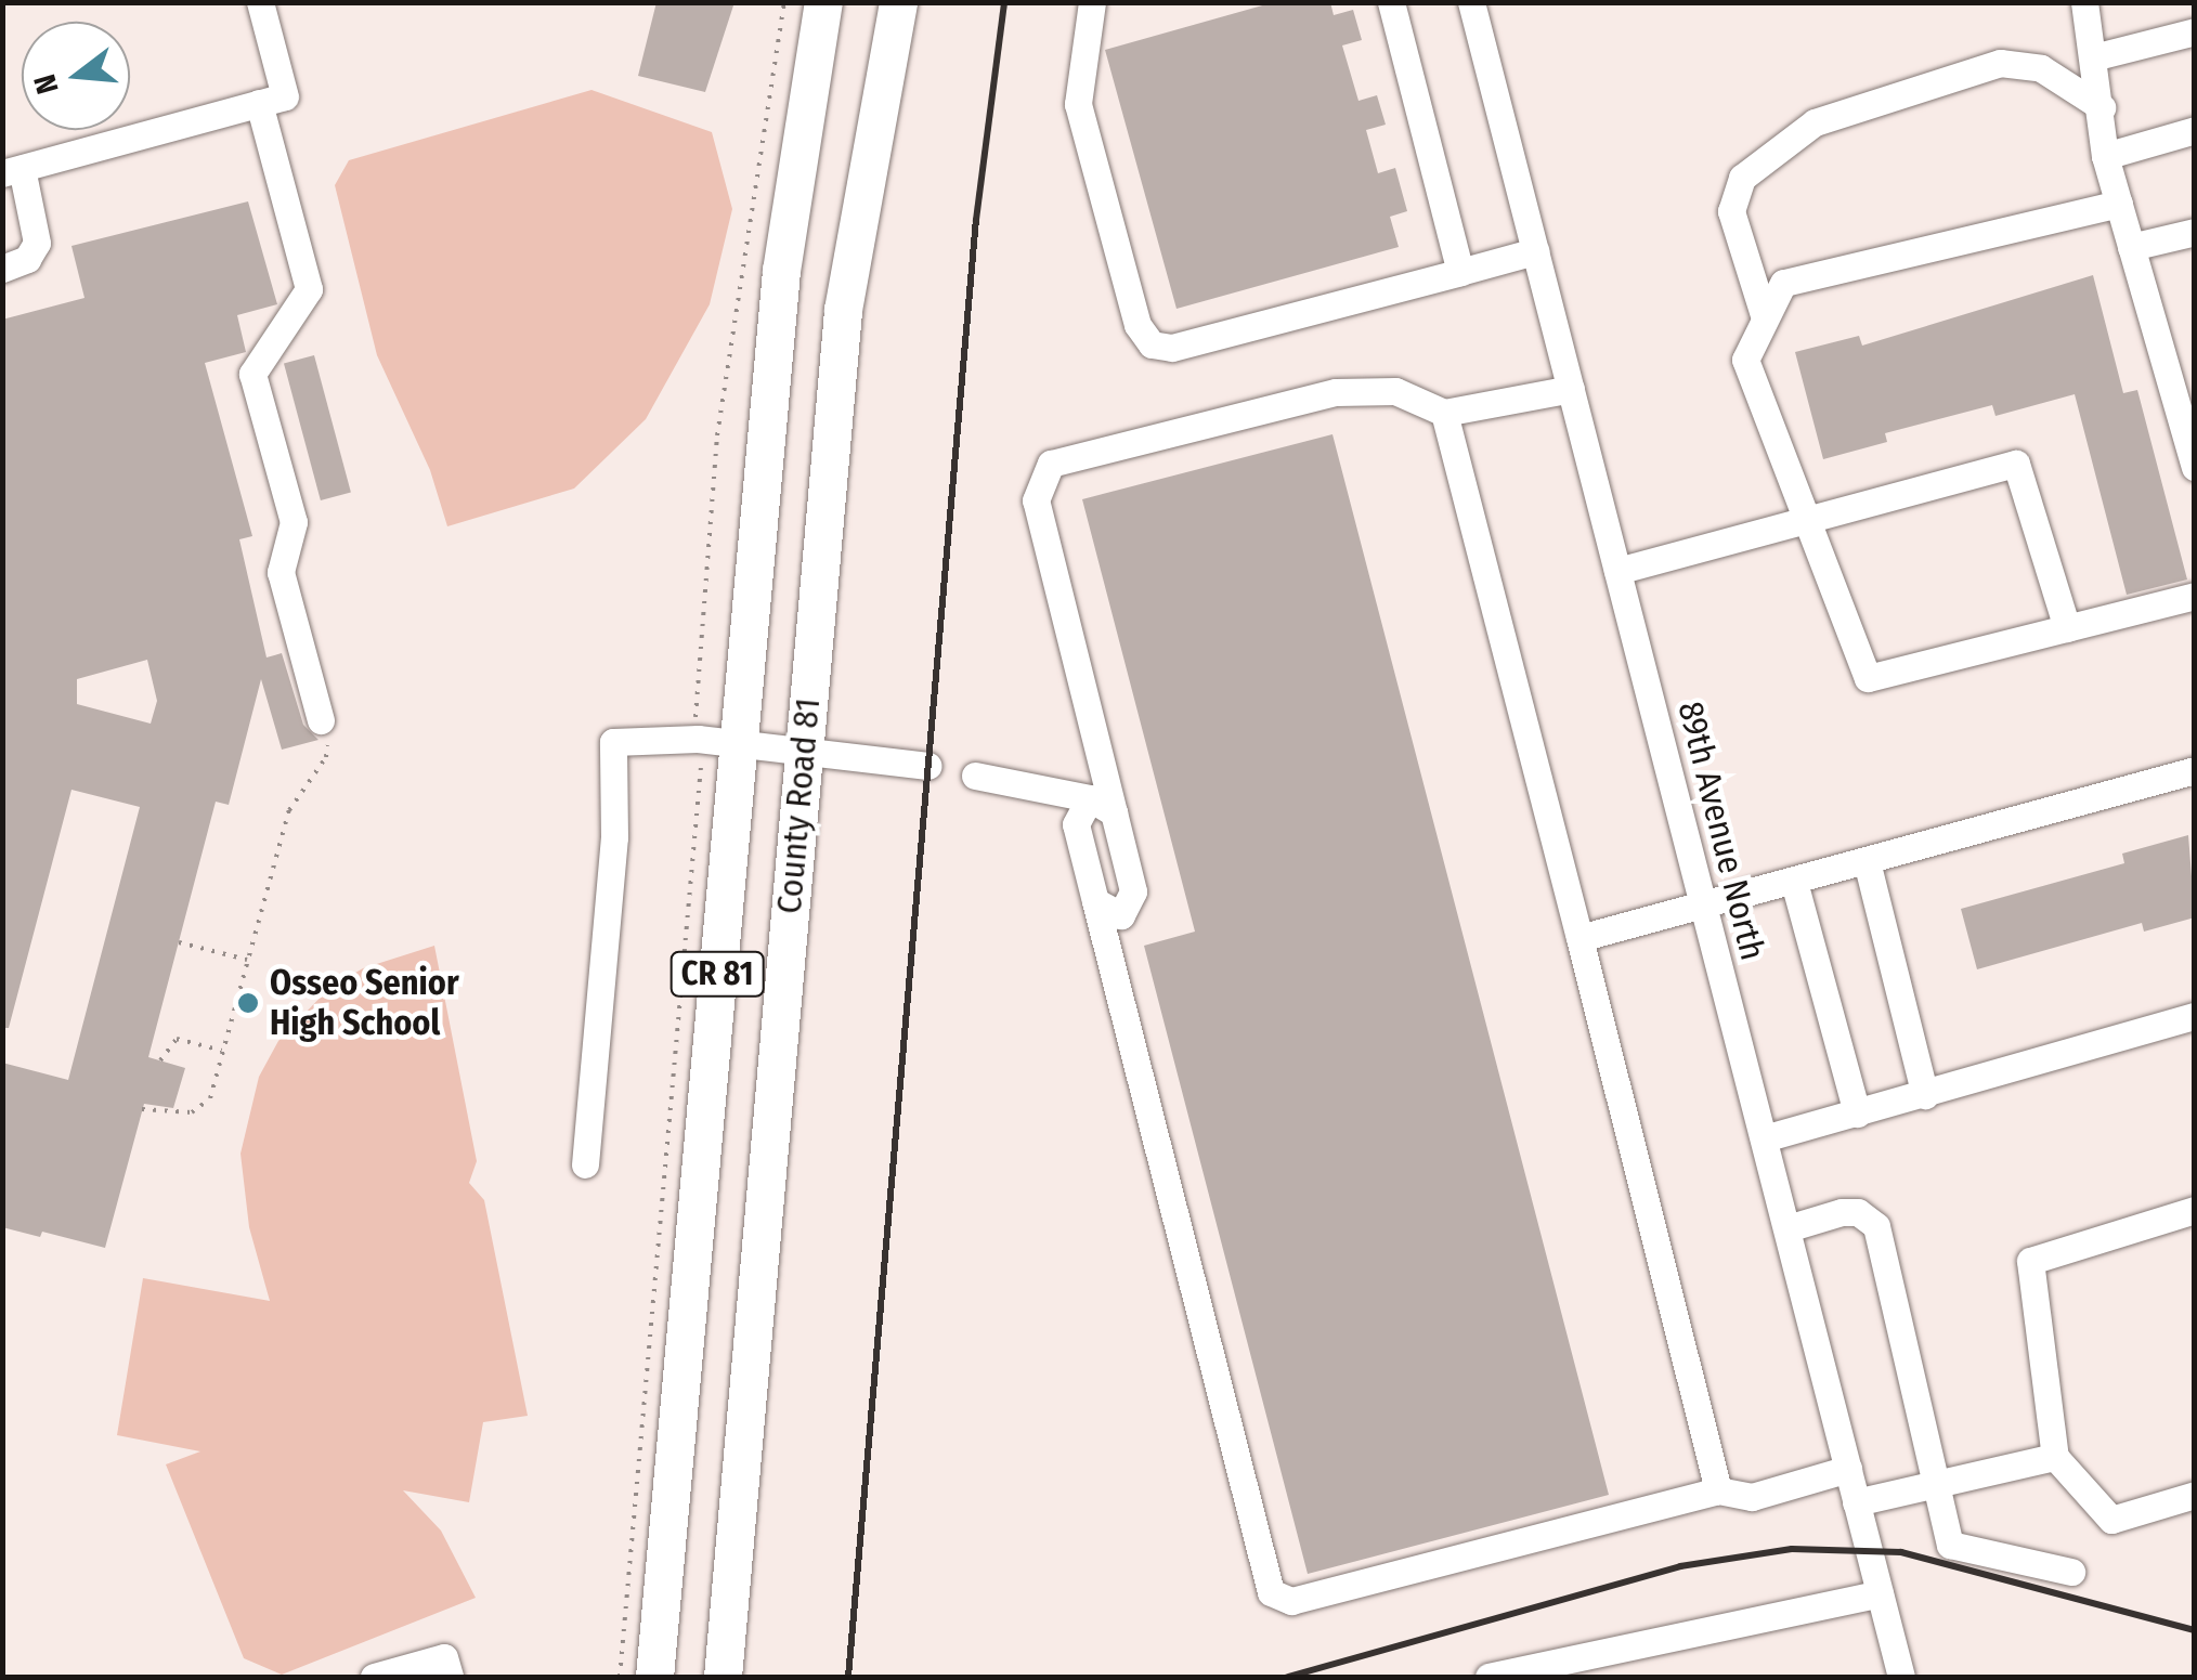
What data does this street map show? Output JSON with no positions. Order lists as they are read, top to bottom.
{
  "streets": {
    "highway": ["County Road 81", "CR 81"],
    "street": ["89th Avenue North"]
  },
  "places": ["Osseo Senior High School"],
  "north": "left"
}
